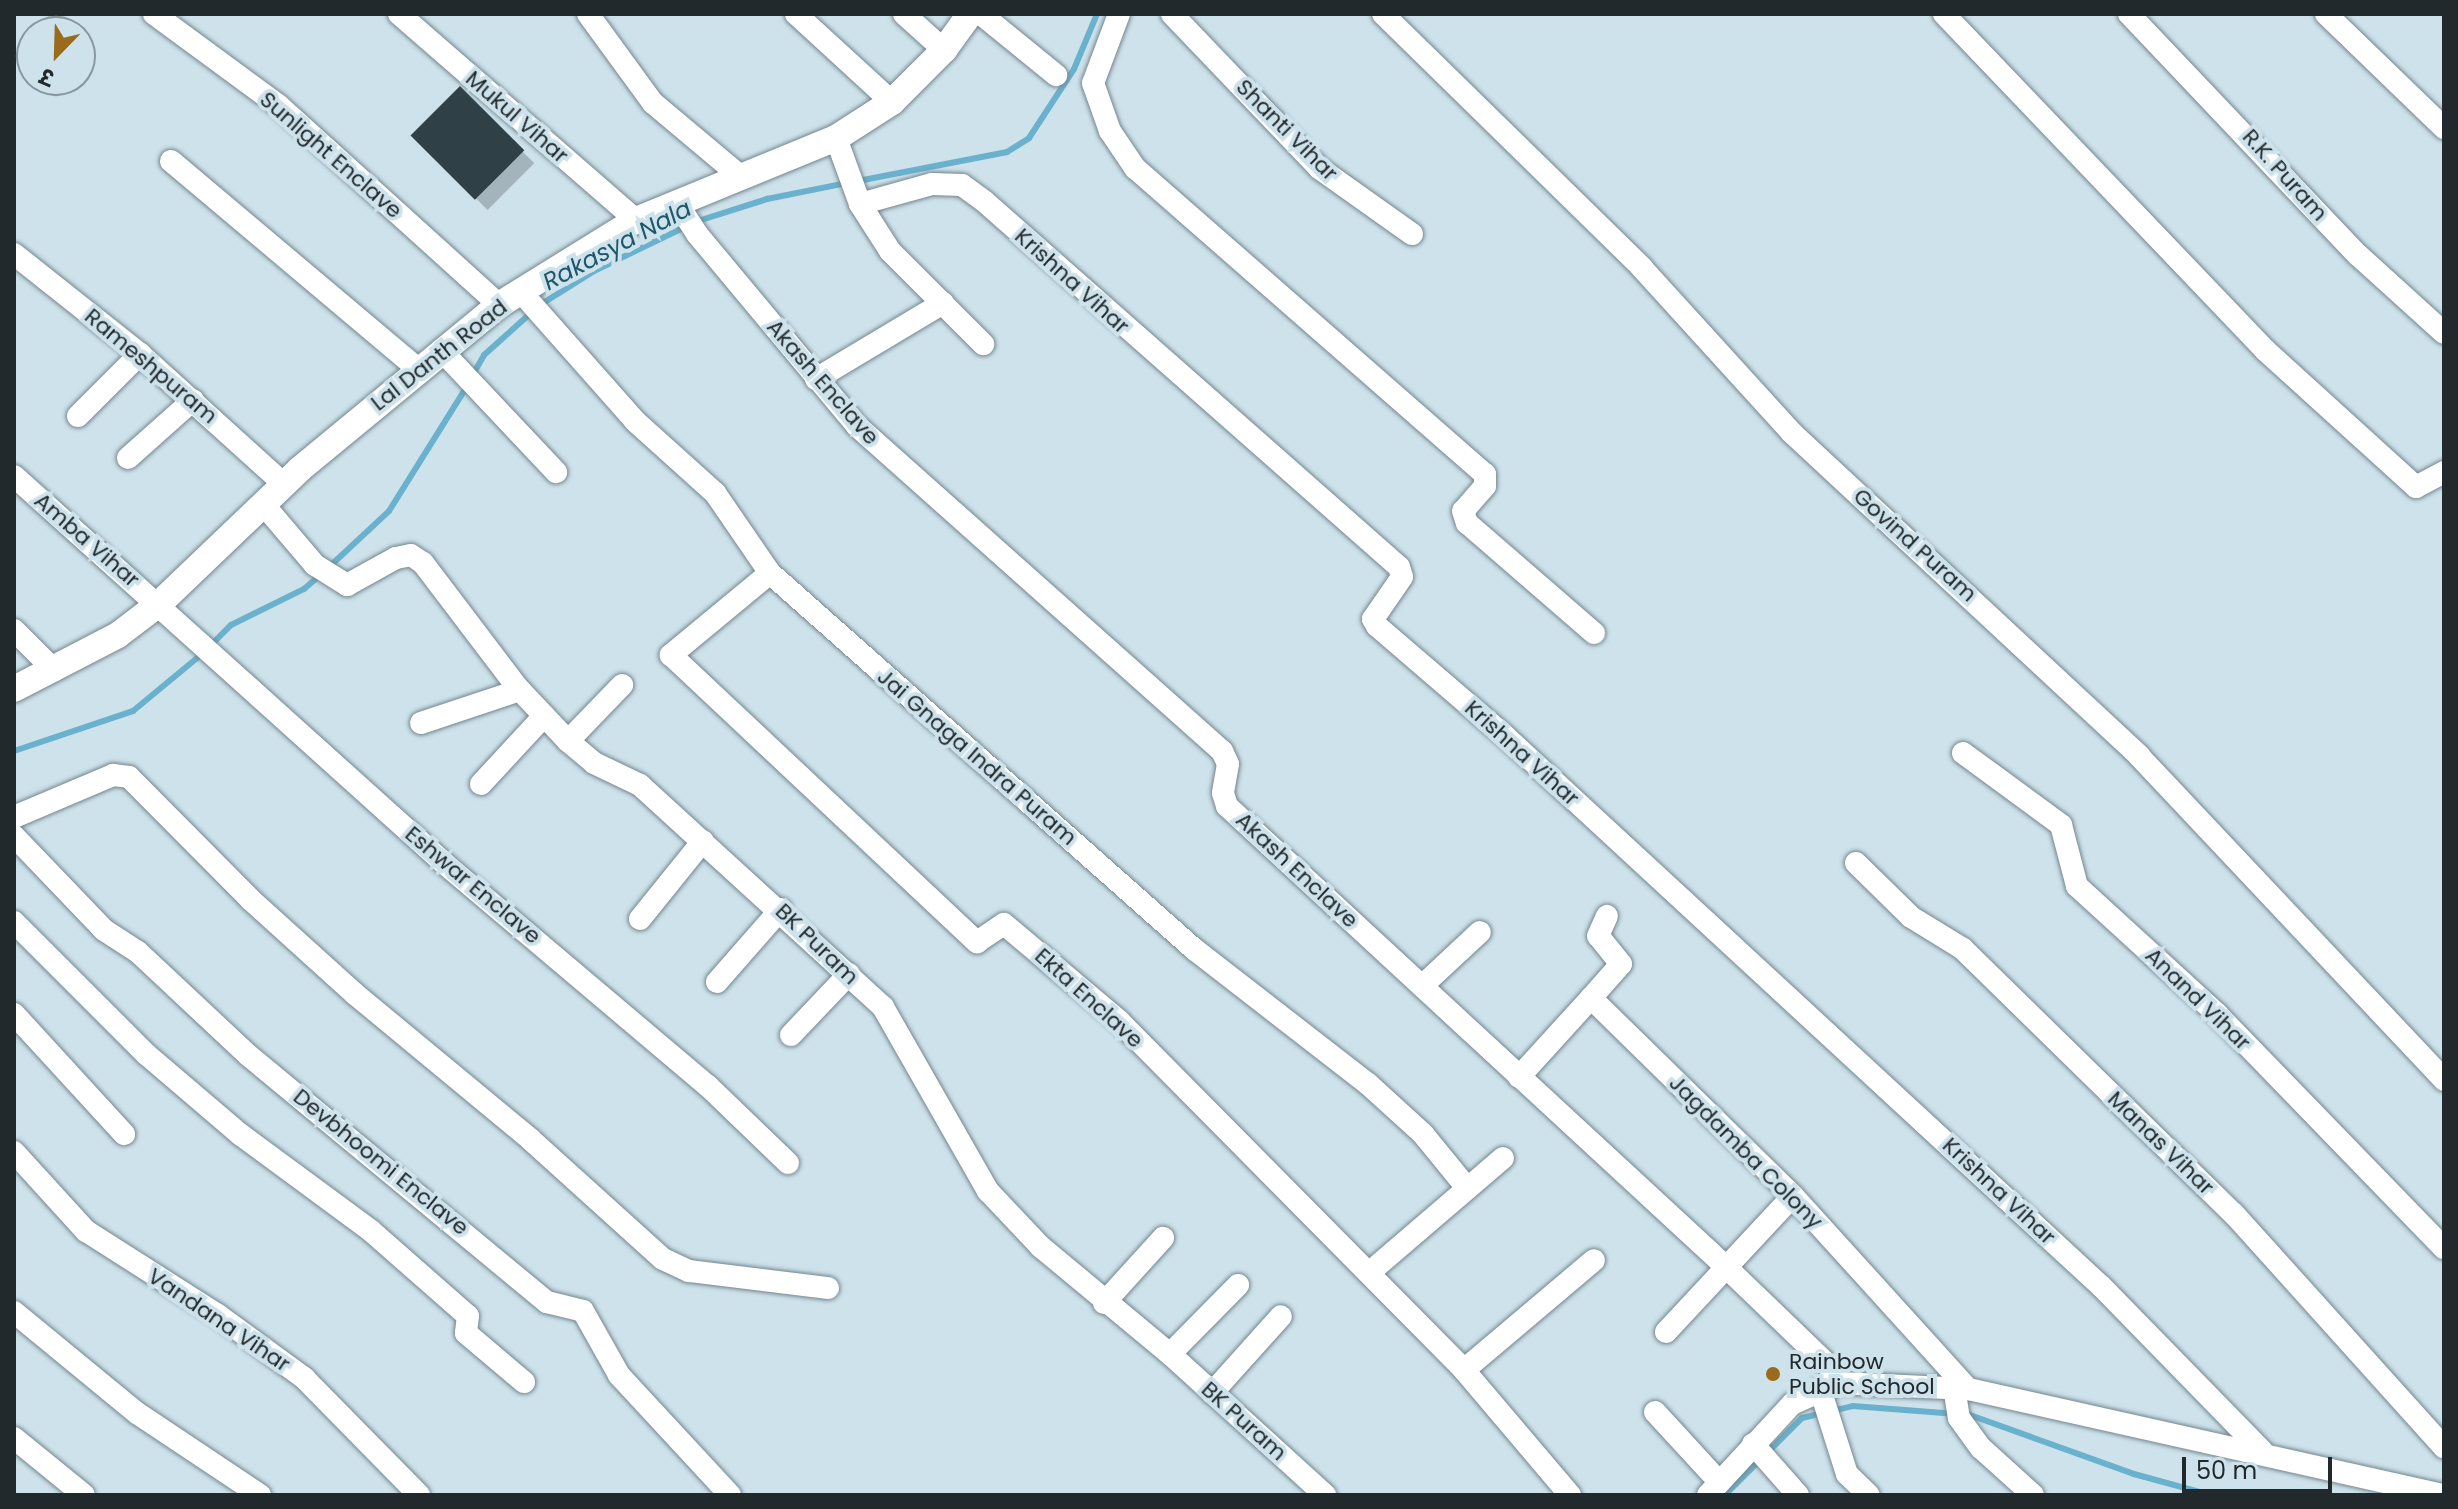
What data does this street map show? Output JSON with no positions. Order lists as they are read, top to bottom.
{
  "streets": {
    "street": [
      "Mukul Vihar",
      "Shanti Vihar",
      "Sunlight Enclave",
      "R.K. Puram",
      "Krishna Vihar",
      "Lal Danth Road",
      "Rameshpuram",
      "Akash Enclave",
      "Amba Vihar",
      "Govind Puram",
      "Jai Gnaga Indra Puram",
      "Eshwar Enclave",
      "BK Puram",
      "Ekta Enclave",
      "Anand Vihar",
      "Manas Vihar",
      "Jagdamba Colony",
      "Devbhoomi Enclave",
      "Vandana Vihar"
    ]
  },
  "crossings": [
    ["Mukul Vihar", "Lal Danth Road"],
    ["Sunlight Enclave", "Lal Danth Road"],
    ["Sunlight Enclave", "Jai Gnaga Indra Puram"],
    ["Lal Danth Road", "Rameshpuram"],
    ["Lal Danth Road", "Akash Enclave"],
    ["Lal Danth Road", "Amba Vihar"],
    ["Lal Danth Road", "Jai Gnaga Indra Puram"],
    ["Lal Danth Road", "Eshwar Enclave"],
    ["Lal Danth Road", "BK Puram"],
    ["Amba Vihar", "Eshwar Enclave"],
    ["Jai Gnaga Indra Puram", "Ekta Enclave"]
  ],
  "water": ["Rakasya Nala"],
  "places": ["Rainbow Public School"],
  "scale_bar": "50 m",
  "north": "bottom left"
}
